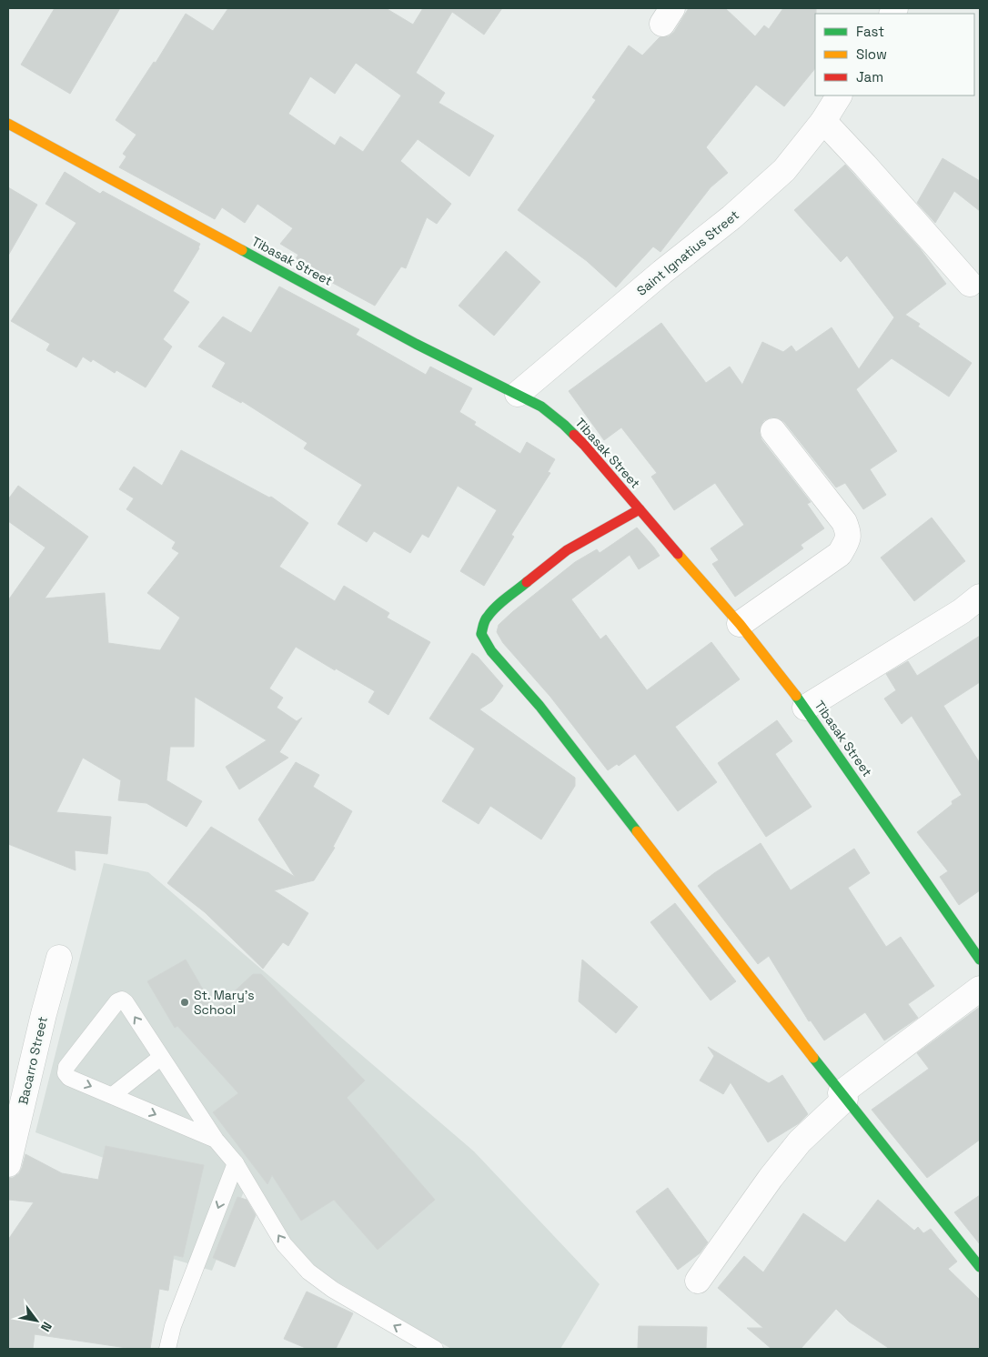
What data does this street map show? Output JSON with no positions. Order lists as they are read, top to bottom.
{
  "streets": {
    "street": ["Saint Ignatius Street", "Tibasak Street", "Bacarro Street"]
  },
  "crossings": [
    ["Saint Ignatius Street", "Tibasak Street"]
  ],
  "places": ["St. Mary's School"],
  "legend": ["Fast", "Slow", "Jam"],
  "north": "bottom right"
}
